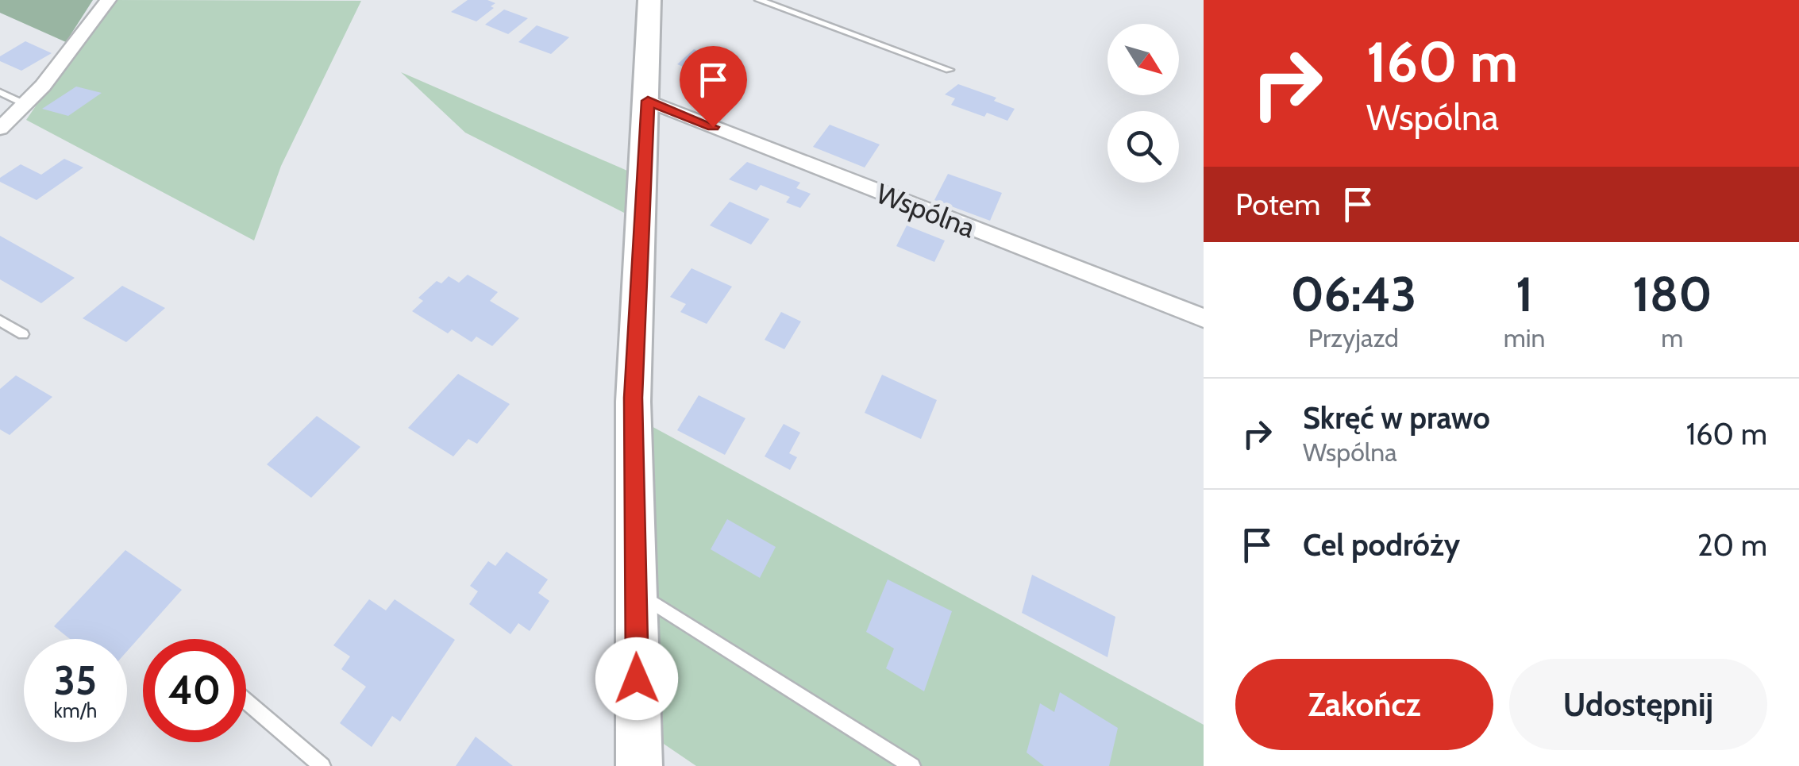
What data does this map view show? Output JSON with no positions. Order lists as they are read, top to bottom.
{
  "streets": {
    "street": ["Wspólna"]
  },
  "north": "bottom right",
  "page": {
    "turn": ["160 m", "Wspólna"],
    "then": "Potem",
    "eta": [
      "06:43",
      "Przyjazd",
      "1",
      "min",
      "180",
      "m"
    ],
    "list": [
      {
        "name": "Skręć w prawo",
        "note": "Wspólna",
        "value": "160 m"
      },
      {
        "name": "Cel podróży",
        "value": "20 m"
      }
    ],
    "speed": "35 km/h",
    "limit": "40",
    "buttons": ["Zakończ", "Udostępnij"]
  }
}
